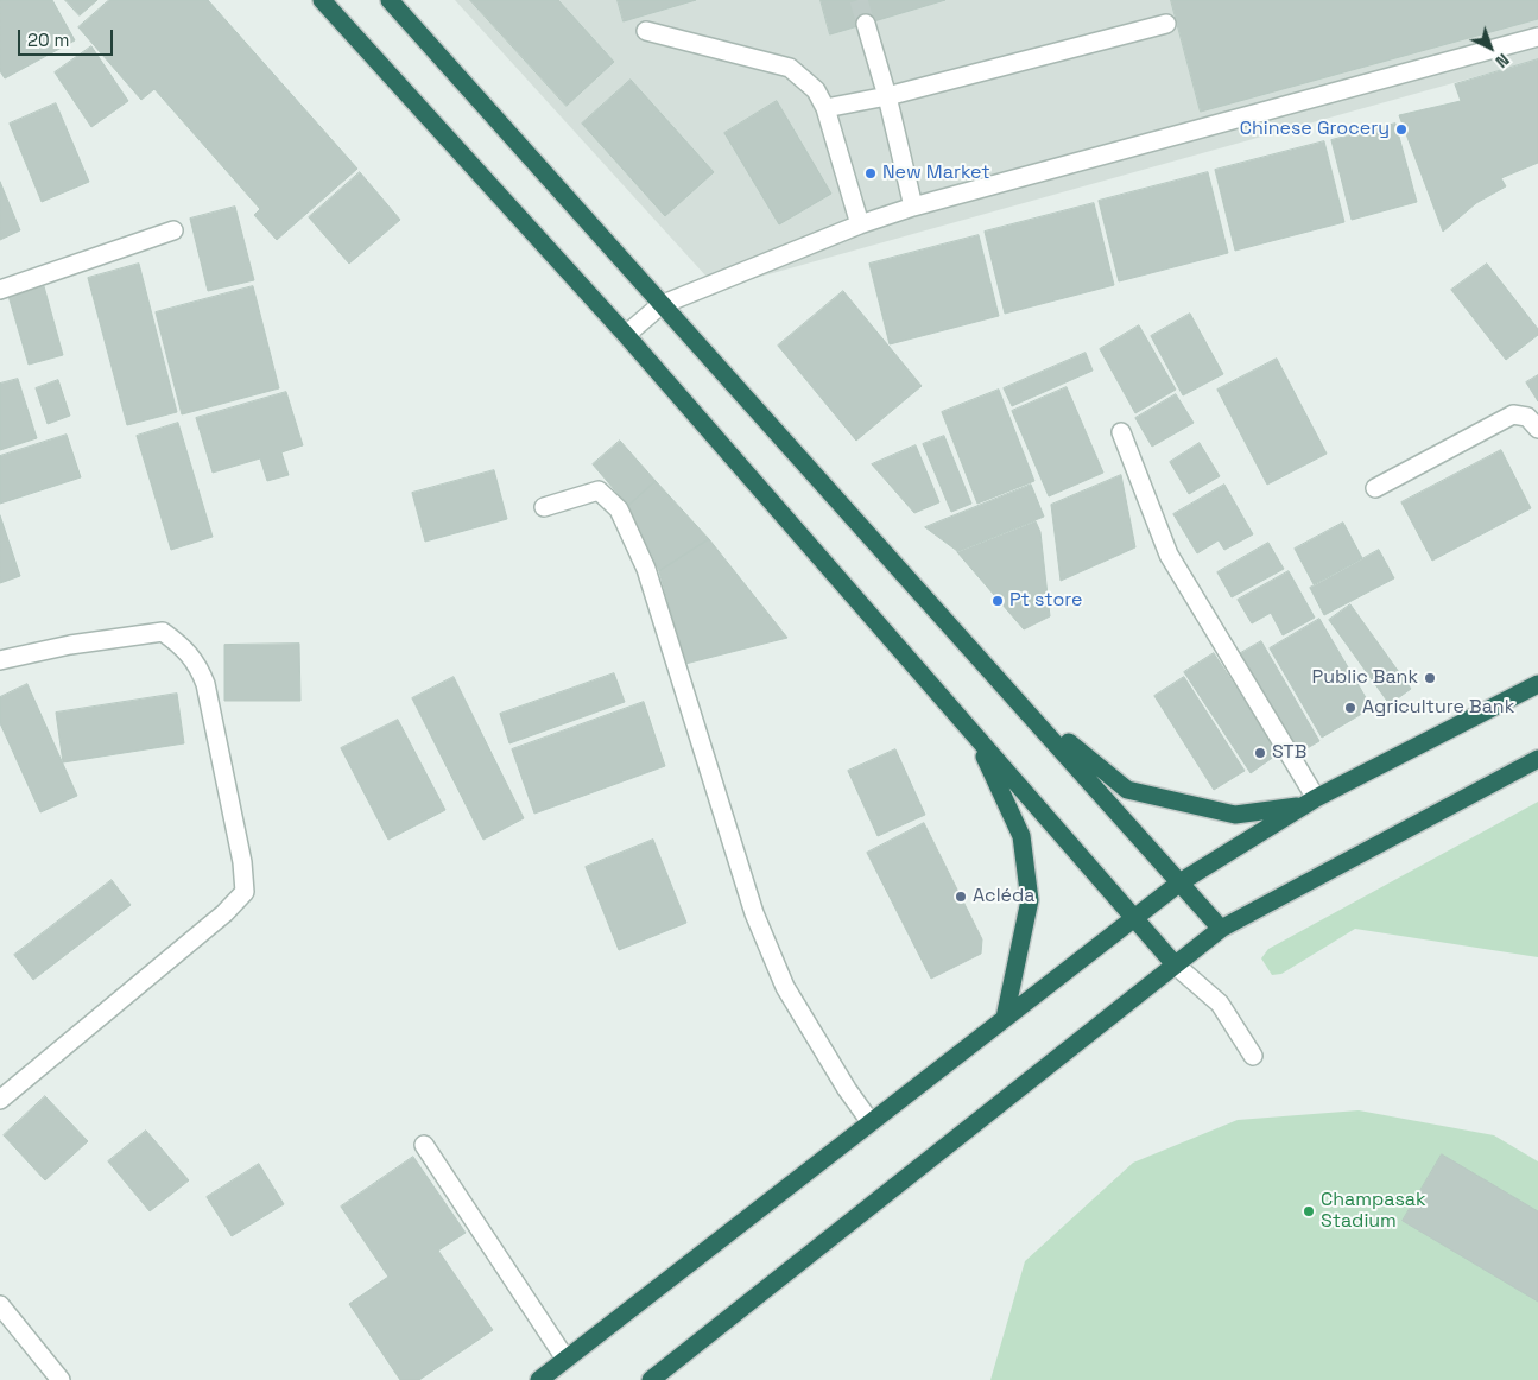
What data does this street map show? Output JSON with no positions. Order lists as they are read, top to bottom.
{
  "places": [
    "Chinese Grocery",
    "New Market",
    "Pt store",
    "Public Bank",
    "Agriculture Bank",
    "STB",
    "Acléda",
    "Champasak Stadium"
  ],
  "scale_bar": "20 m",
  "north": "bottom right"
}
